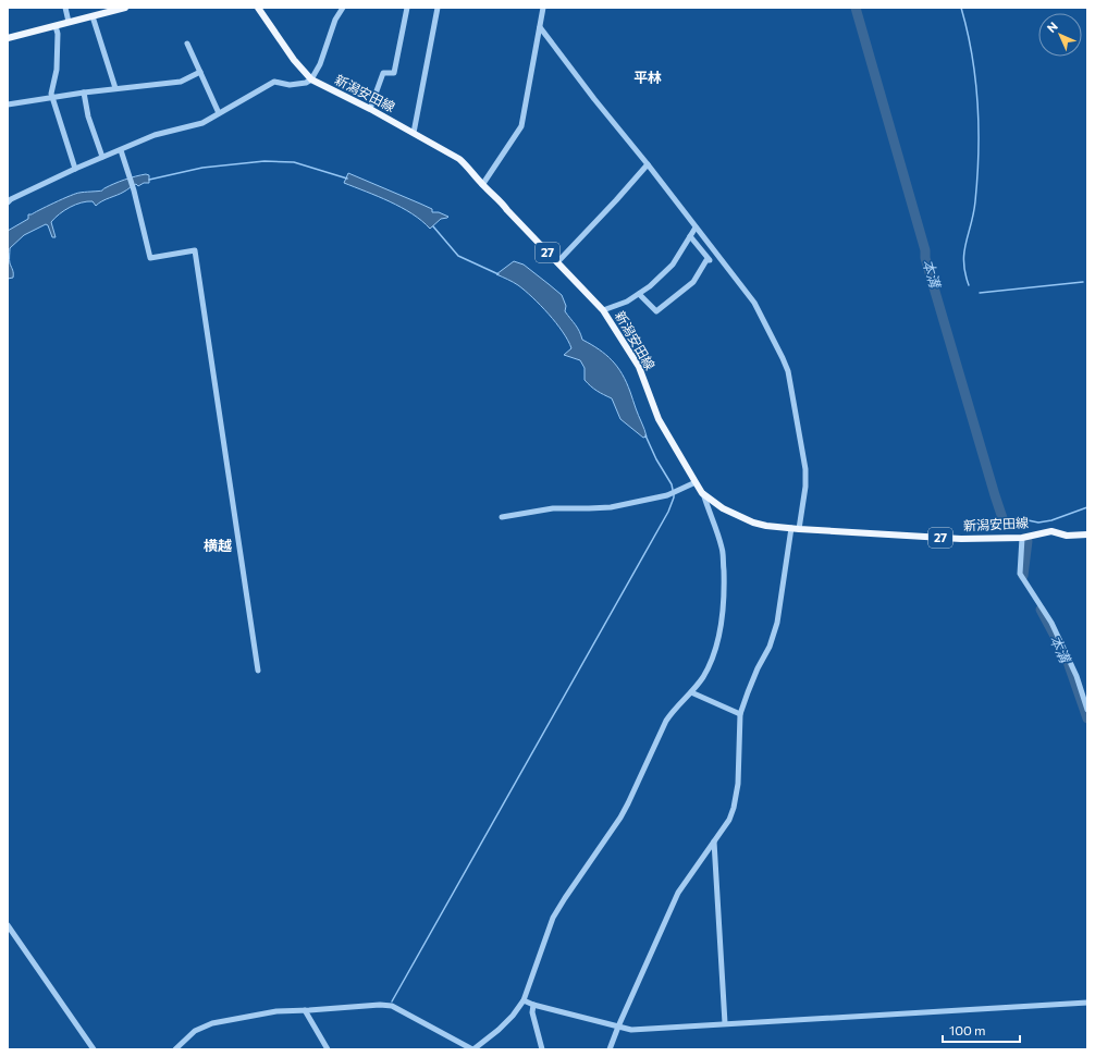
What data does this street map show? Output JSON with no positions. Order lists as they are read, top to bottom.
{
  "streets": {
    "main road": ["新潟安田線", "27"]
  },
  "districts": ["平林", "横越"],
  "water": ["本溝"],
  "scale_bar": "100 m",
  "north": "top left"
}
